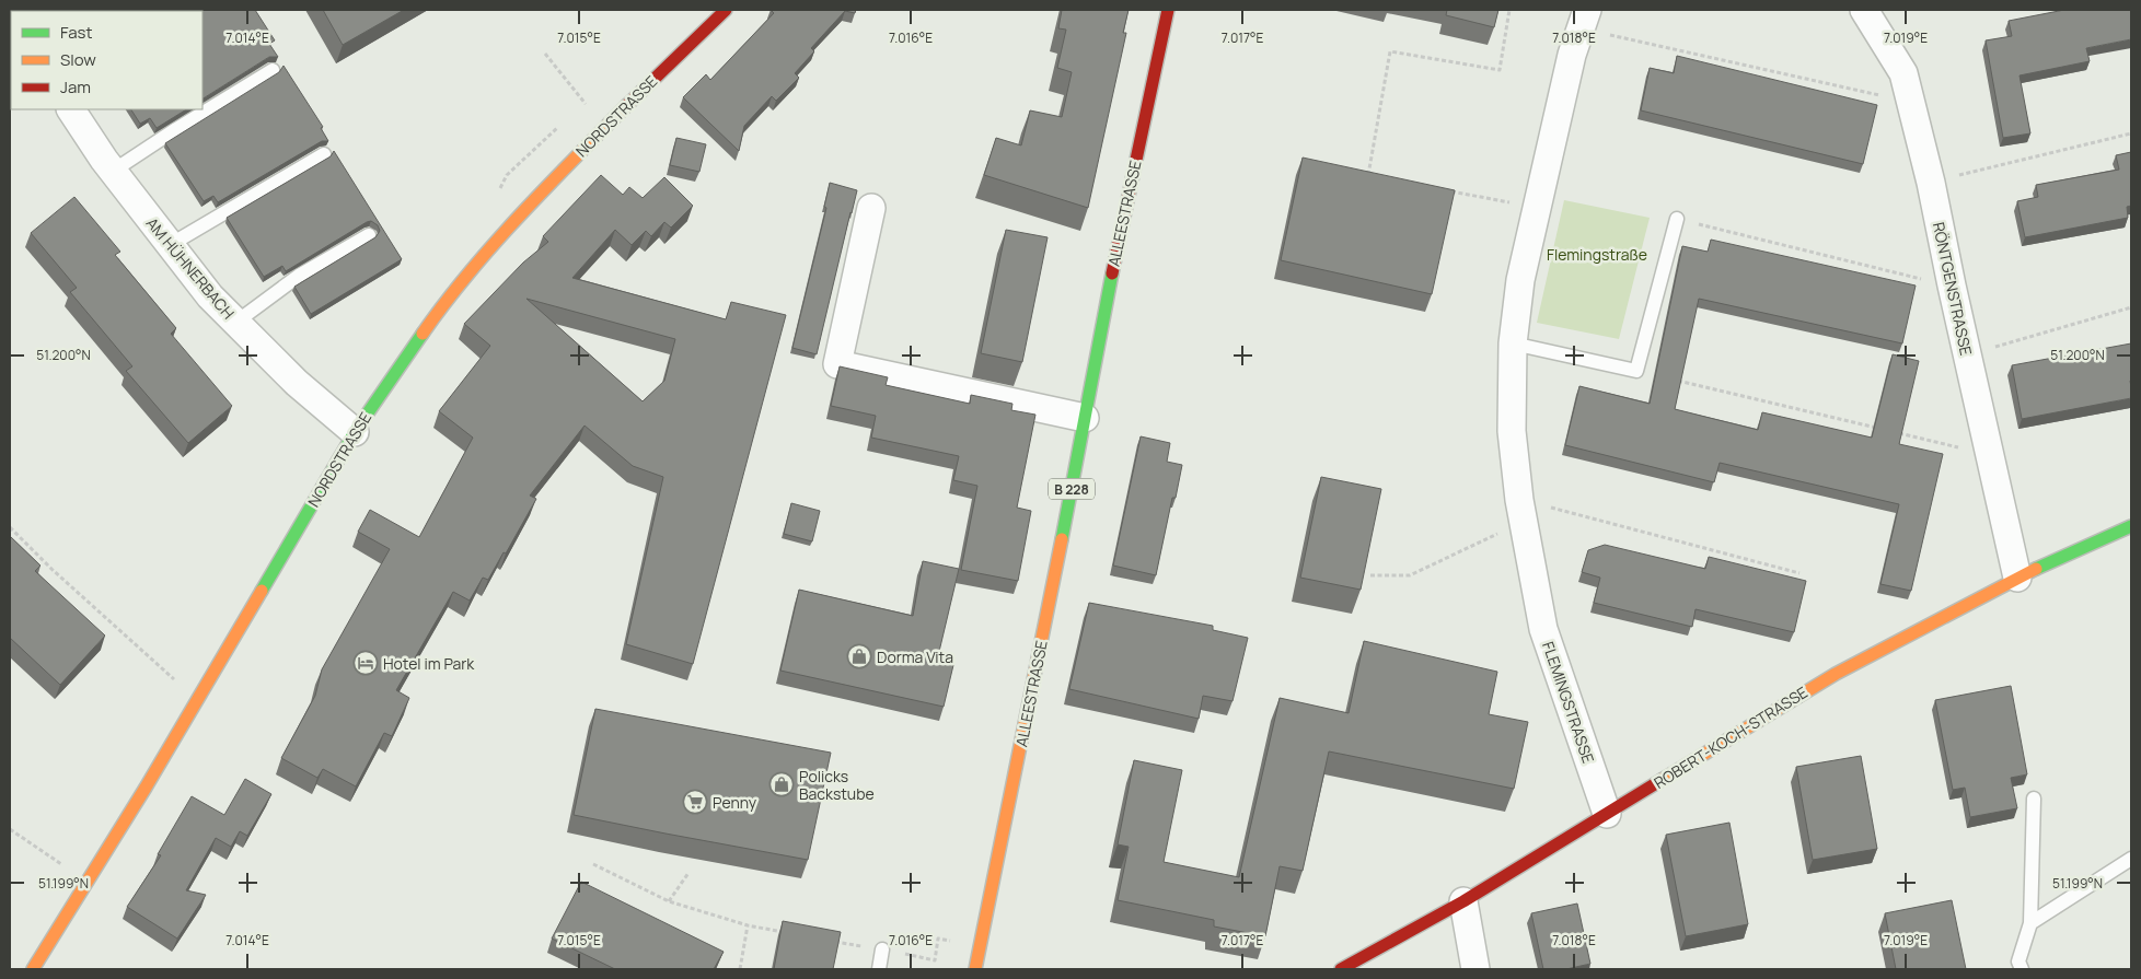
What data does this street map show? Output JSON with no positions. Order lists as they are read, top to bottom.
{
  "streets": {
    "street": [
      "NORDSTRASSE",
      "ALLEESTRASSE",
      "AM HÜHNERBACH",
      "RÖNTGENSTRASSE",
      "B 228",
      "FLEMINGSTRASSE",
      "ROBERT-KOCH-STRASSE"
    ]
  },
  "crossings": [
    ["NORDSTRASSE", "AM HÜHNERBACH"],
    ["RÖNTGENSTRASSE", "ROBERT-KOCH-STRASSE"],
    ["FLEMINGSTRASSE", "ROBERT-KOCH-STRASSE"]
  ],
  "parks": ["Flemingstraße"],
  "places": {
    "shop": ["Dorma Vita", "Policks Backstube"],
    "hotel": ["Hotel im Park"],
    "supermarket": ["Penny"]
  },
  "legend": ["Fast", "Slow", "Jam"],
  "coordinates": [
    "7.014°E",
    "7.015°E",
    "7.016°E",
    "7.017°E",
    "7.018°E",
    "7.019°E",
    "51.200°N",
    "51.199°N"
  ]
}
